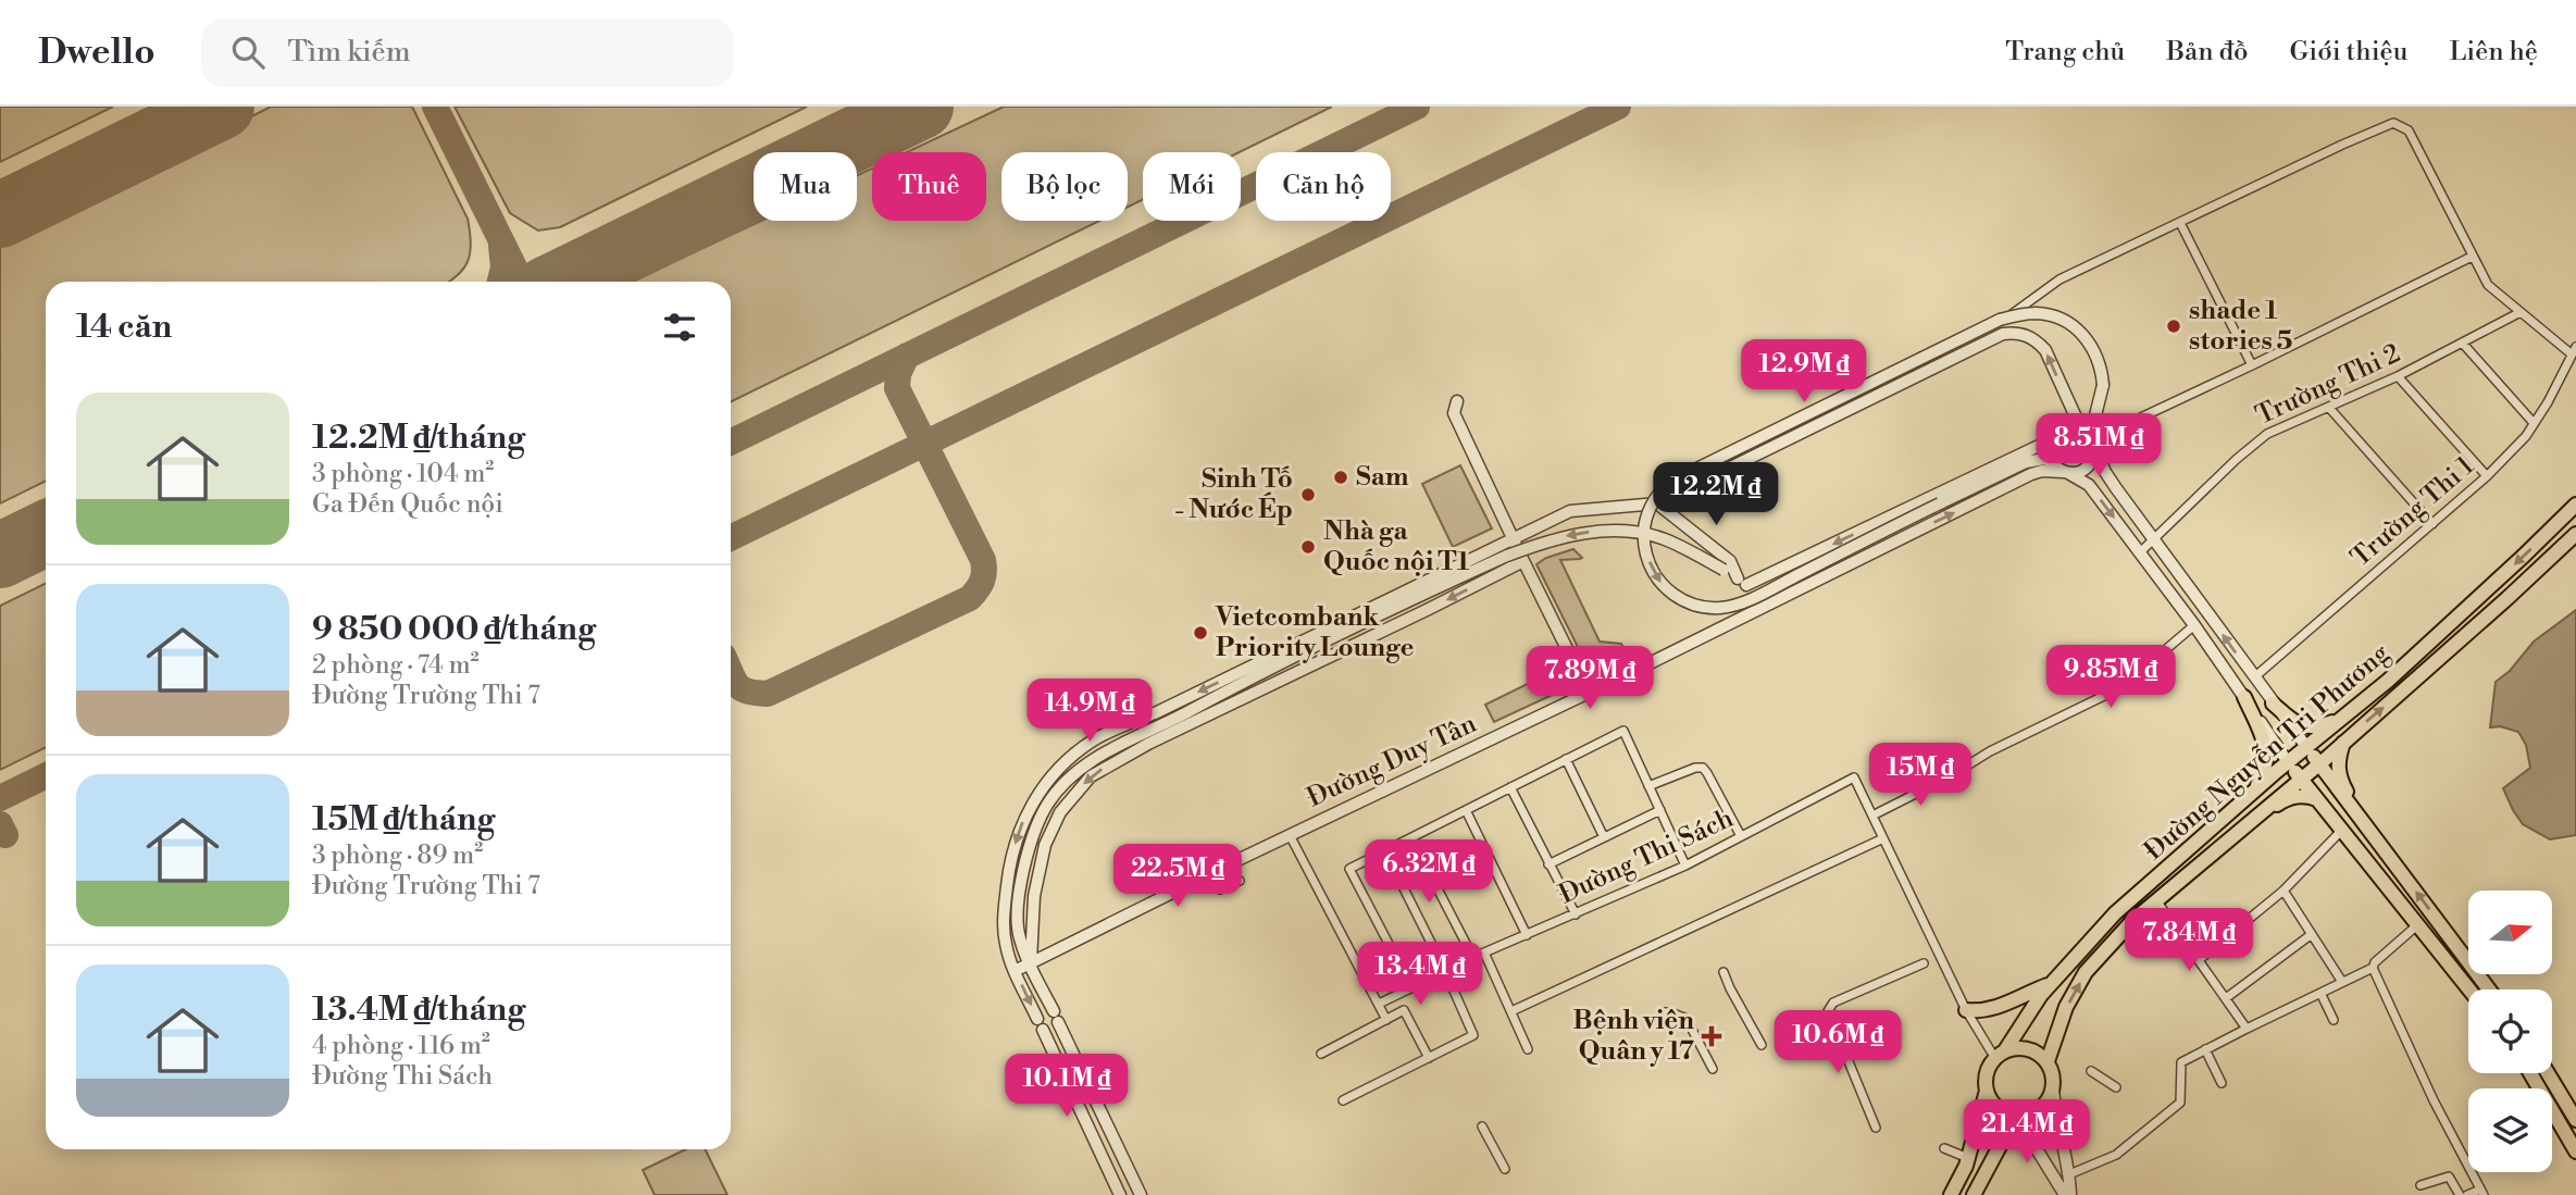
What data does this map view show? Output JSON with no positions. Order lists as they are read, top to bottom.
{
  "streets": {
    "main road": ["Đường Nguyễn Tri Phương"],
    "street": [
      "Trường Thi 2",
      "Trường Thi 1",
      "Đường Duy Tân",
      "Đường Thi Sách"
    ]
  },
  "places": {
    "other": [
      "shade 1 stories 5",
      "Sam",
      "Sinh Tố - Nước Ép",
      "Nhà ga Quốc nội T1",
      "Vietcombank Priority Lounge"
    ],
    "health": ["Bệnh viện Quân y 17"]
  },
  "north": "right",
  "page": {
    "header": "Dwello",
    "search": "Tìm kiếm",
    "nav": [
      "Trang chủ",
      "Bản đồ",
      "Giới thiệu",
      "Liên hệ"
    ],
    "chip": [
      "Mua",
      "Thuê",
      "Bộ lọc",
      "Mới",
      "Căn hộ"
    ],
    "heading": "14 căn",
    "price": [
      "12.9M ₫",
      "8.51M ₫",
      "12.2M ₫",
      "9.85M ₫",
      "7.89M ₫",
      "14.9M ₫",
      "15M ₫",
      "6.32M ₫",
      "22.5M ₫",
      "7.84M ₫",
      "13.4M ₫",
      "10.6M ₫",
      "10.1M ₫",
      "21.4M ₫"
    ],
    "list": [
      {
        "name": "12.2M ₫/tháng",
        "note": "3 phòng · 104 m² · Ga Đến Quốc nội"
      },
      {
        "name": "9 850 000 ₫/tháng",
        "note": "2 phòng · 74 m² · Đường Trường Thi 7"
      },
      {
        "name": "15M ₫/tháng",
        "note": "3 phòng · 89 m² · Đường Trường Thi 7"
      },
      {
        "name": "13.4M ₫/tháng",
        "note": "4 phòng · 116 m² · Đường Thi Sách"
      }
    ]
  }
}
